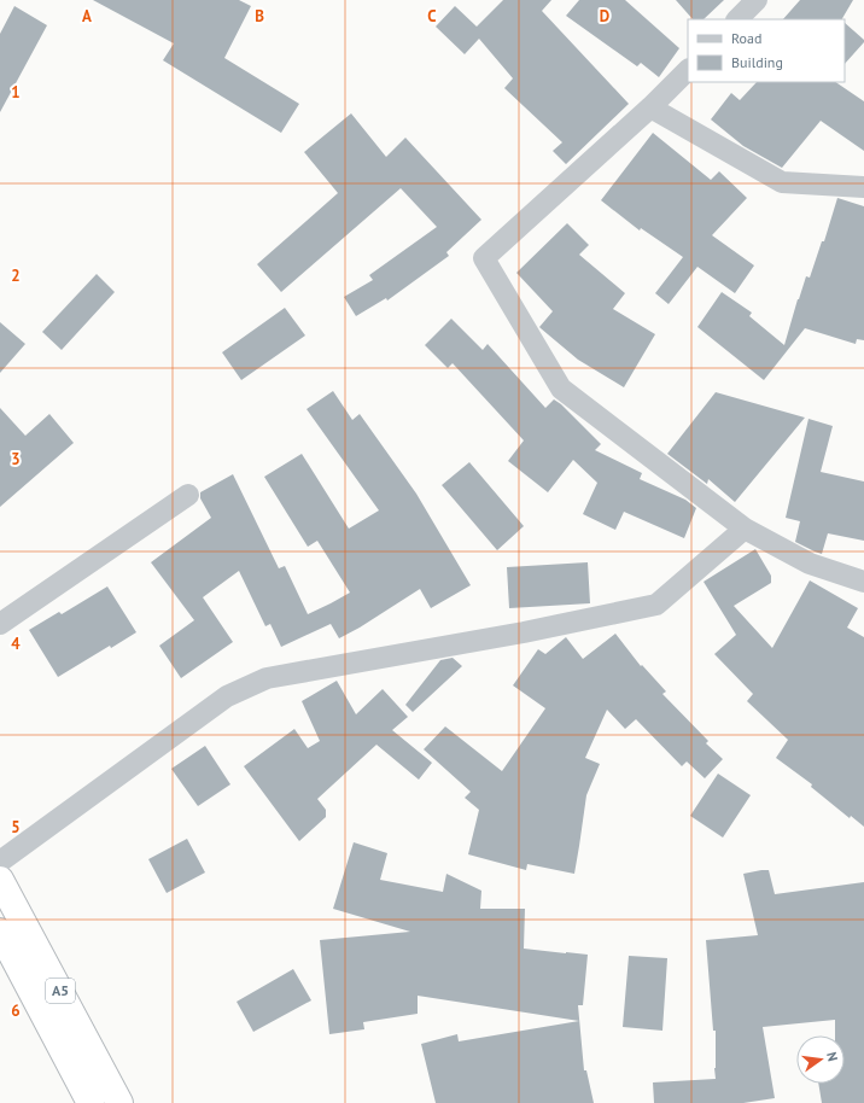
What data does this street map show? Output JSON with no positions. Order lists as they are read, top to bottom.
{
  "streets": {
    "highway": ["A5"]
  },
  "legend": ["Road", "Building"],
  "north": "right",
  "grid": {
    "columns": [
      "A",
      "B",
      "C",
      "D"
    ],
    "rows": [
      "1",
      "2",
      "3",
      "4",
      "5",
      "6"
    ]
  }
}
